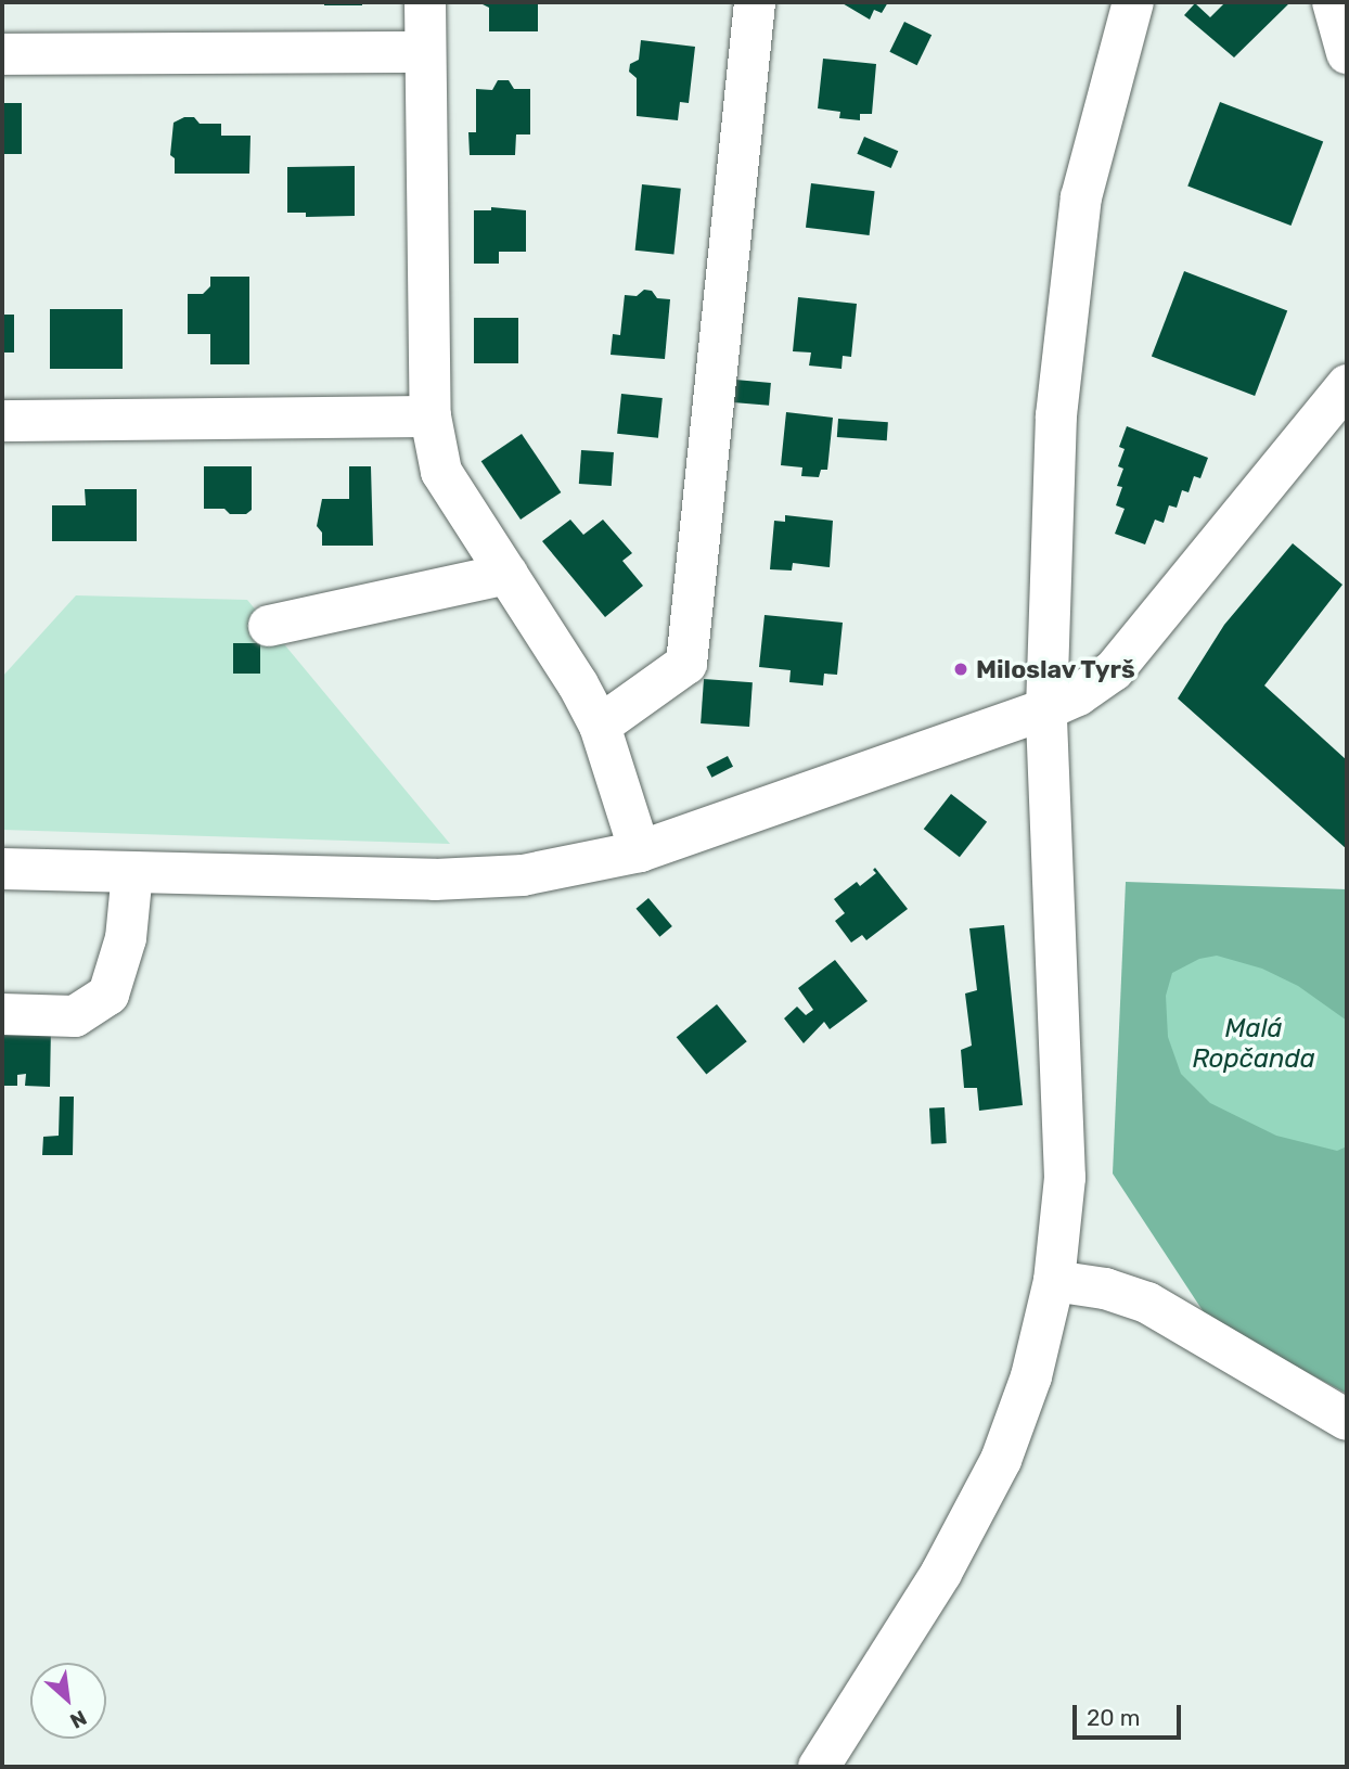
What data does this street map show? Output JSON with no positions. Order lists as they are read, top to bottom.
{
  "water": ["Malá Ropčanda"],
  "places": ["Miloslav Tyrš"],
  "scale_bar": "20 m",
  "north": "bottom right"
}
